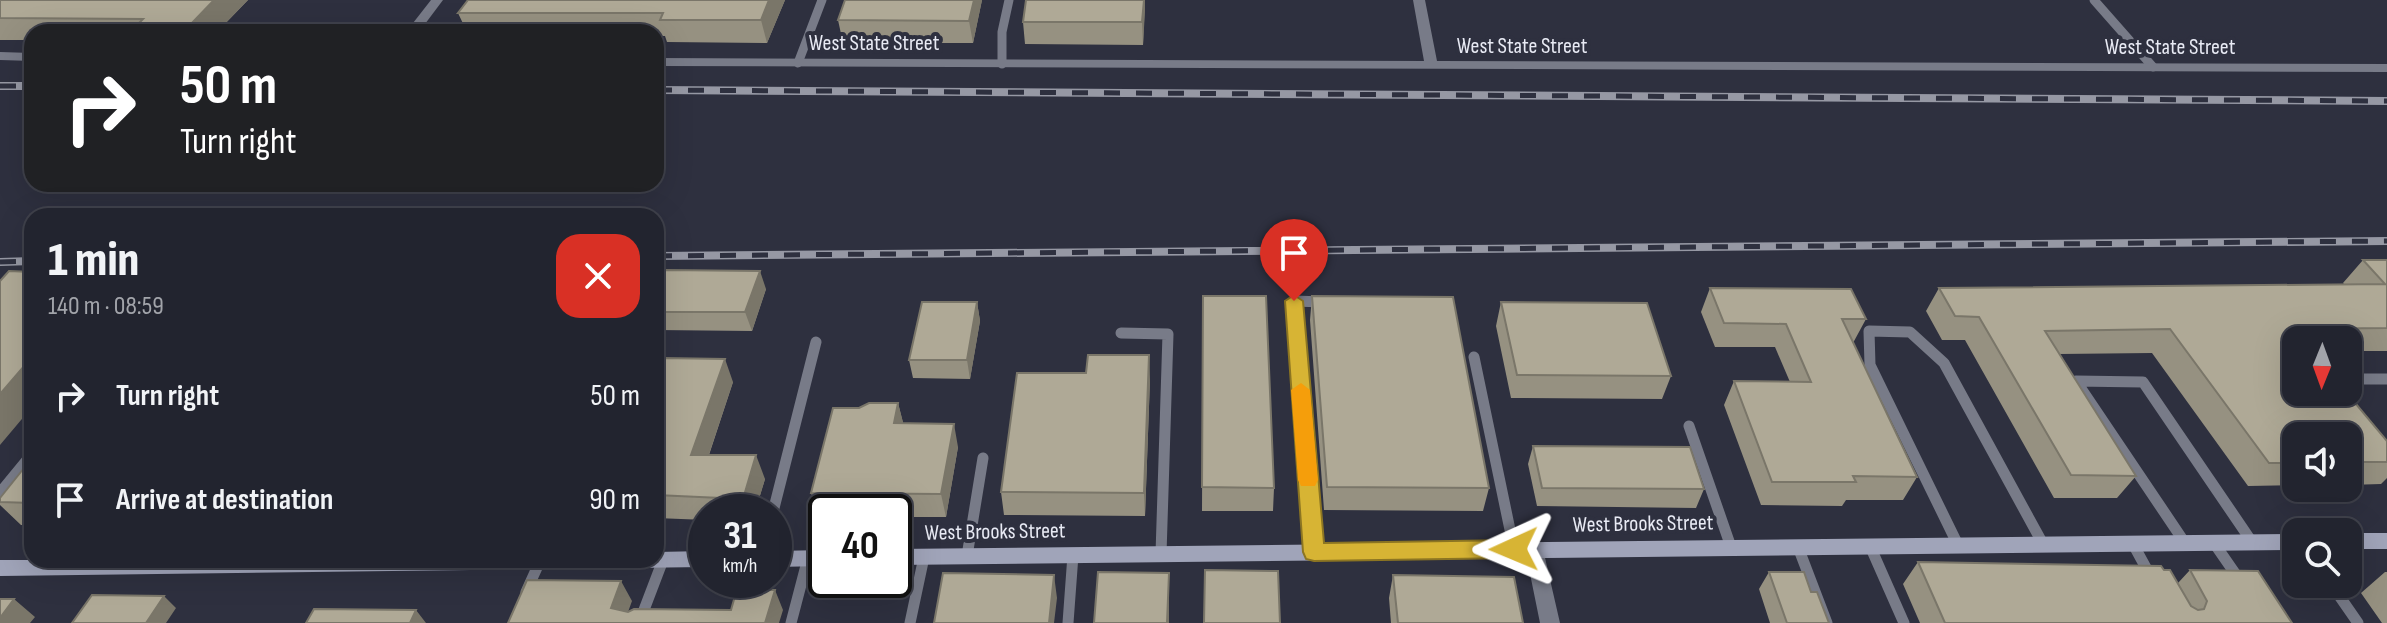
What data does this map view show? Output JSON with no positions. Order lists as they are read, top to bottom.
{
  "streets": {
    "street": ["West State Street", "West Brooks Street"]
  },
  "north": "bottom",
  "page": {
    "turn": ["50 m", "Turn right"],
    "heading": ["1 min", "140 m · 08:59"],
    "list": [
      {
        "name": "Turn right",
        "value": "50 m"
      },
      {
        "name": "Arrive at destination",
        "value": "90 m"
      }
    ],
    "speed": "31 km/h",
    "limit": "40"
  }
}
